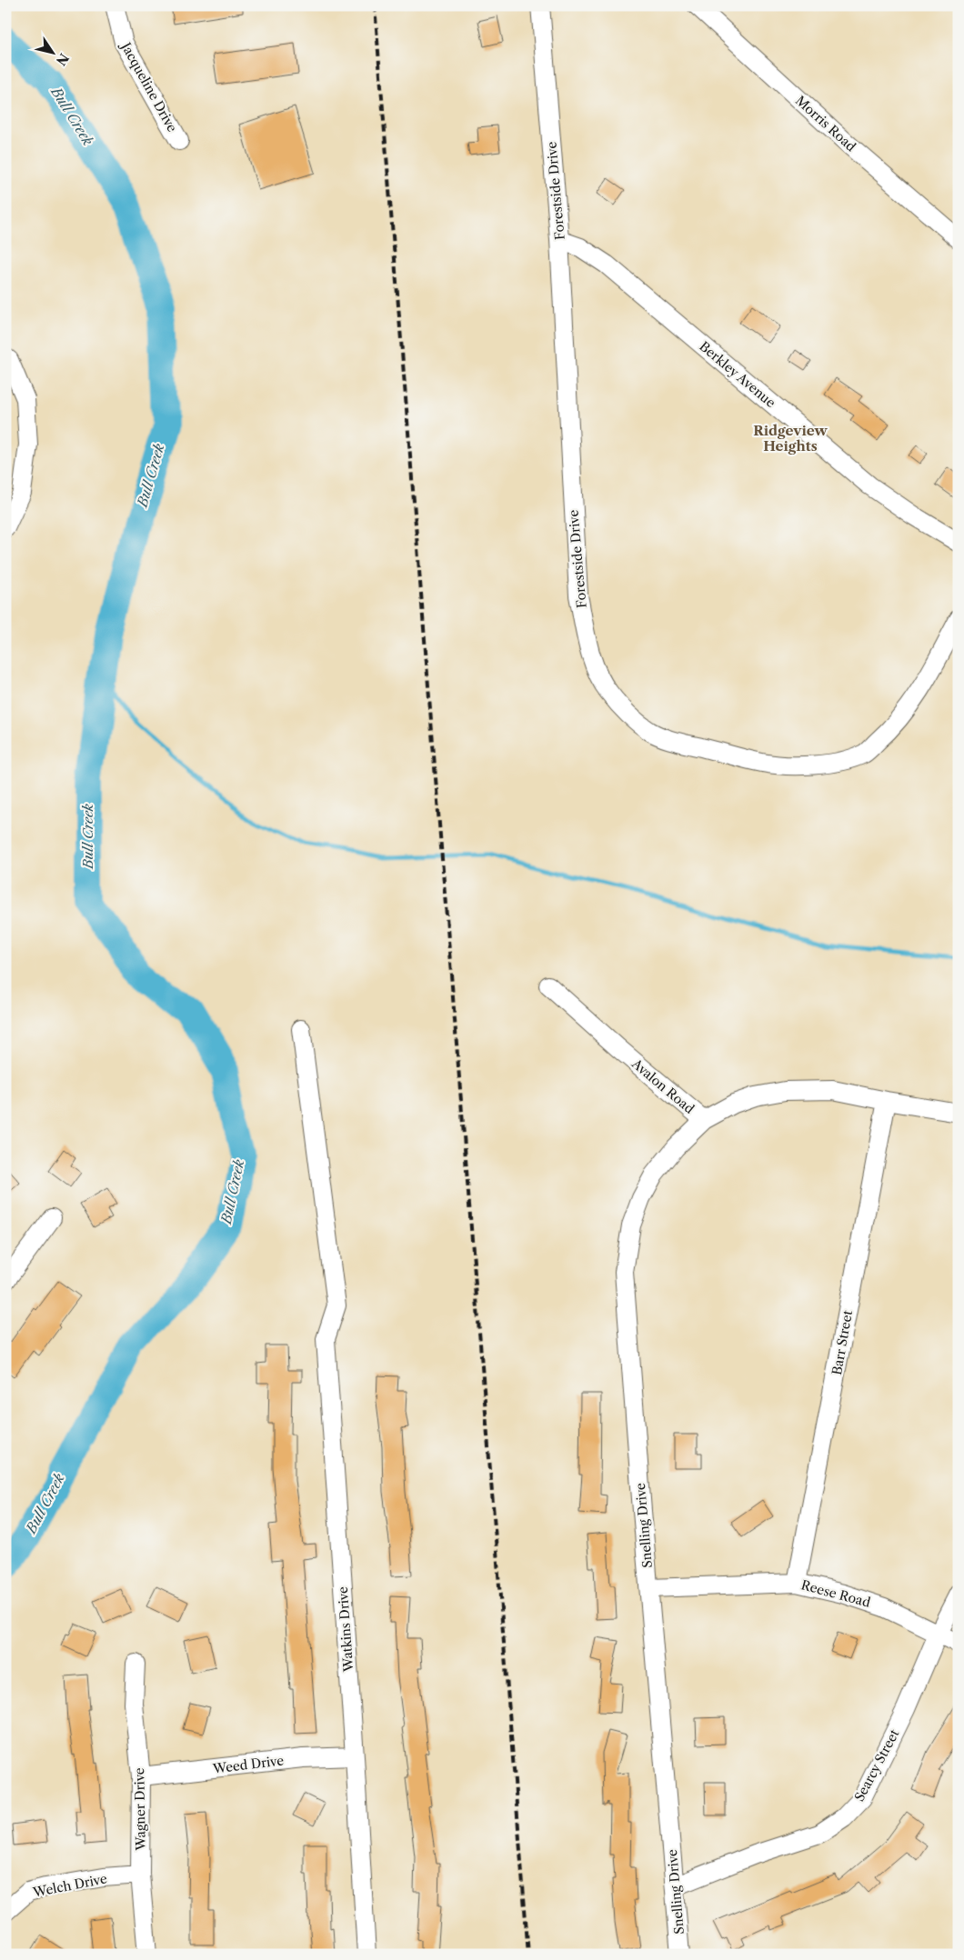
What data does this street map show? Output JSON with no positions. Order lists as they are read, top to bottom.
{
  "streets": {
    "street": [
      "Jacqueline Drive",
      "Morris Road",
      "Forestside Drive",
      "Berkley Avenue",
      "Avalon Road",
      "Barr Street",
      "Snelling Drive",
      "Reese Road",
      "Watkins Drive",
      "Weed Drive",
      "Searcy Street",
      "Wagner Drive",
      "Welch Drive"
    ]
  },
  "crossings": [
    ["Forestside Drive", "Berkley Avenue"],
    ["Avalon Road", "Barr Street"],
    ["Avalon Road", "Snelling Drive"],
    ["Barr Street", "Reese Road"],
    ["Snelling Drive", "Reese Road"],
    ["Snelling Drive", "Searcy Street"],
    ["Reese Road", "Searcy Street"],
    ["Watkins Drive", "Weed Drive"],
    ["Weed Drive", "Wagner Drive"],
    ["Wagner Drive", "Welch Drive"]
  ],
  "districts": ["Ridgeview Heights"],
  "water": ["Bull Creek"],
  "north": "bottom right"
}
